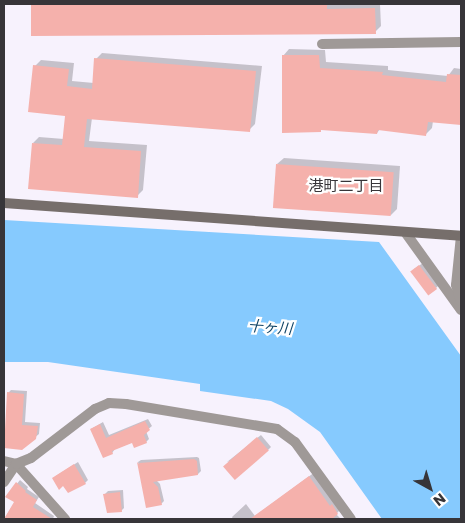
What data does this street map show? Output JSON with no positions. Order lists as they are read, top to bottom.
{
  "districts": ["港町二丁目"],
  "water": ["十ヶ川"],
  "north": "bottom right"
}
